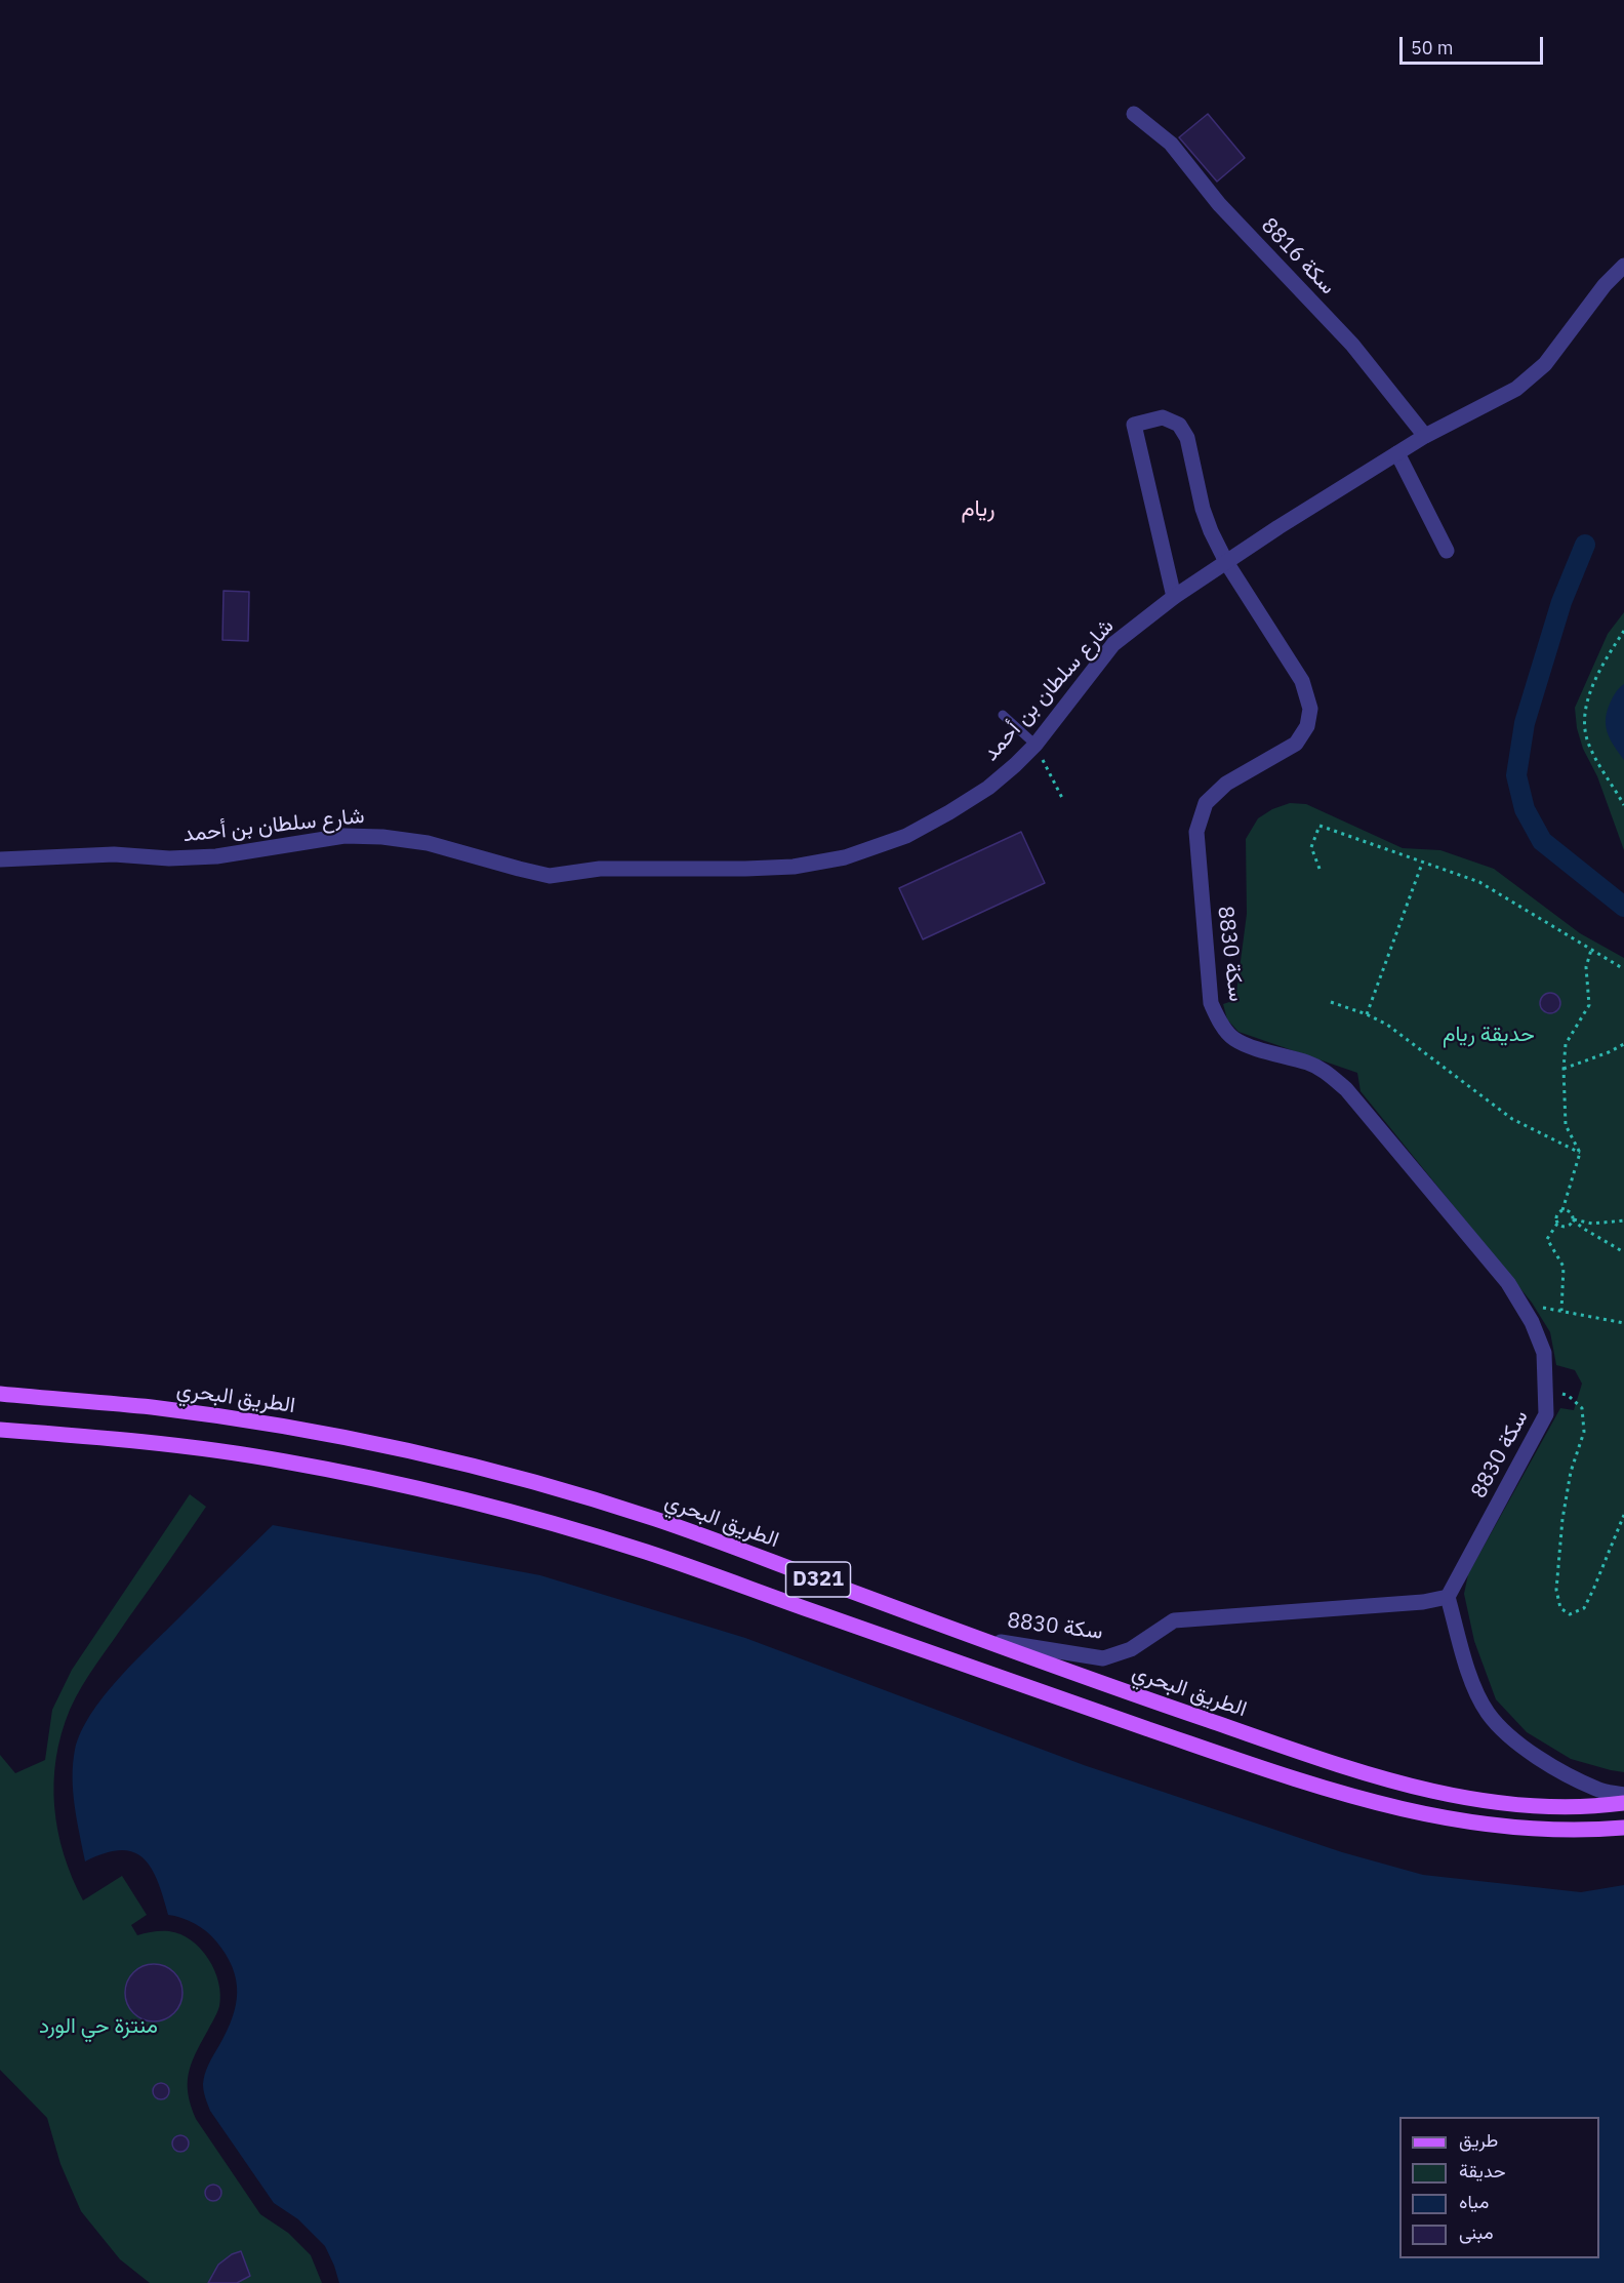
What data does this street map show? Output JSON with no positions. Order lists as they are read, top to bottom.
{
  "streets": {
    "main road": ["الطريق البحري", "D321"],
    "street": ["سكة 8816", "شارع سلطان بن أحمد", "سكة 8830"]
  },
  "crossings": [
    ["سكة 8816", "شارع سلطان بن أحمد"],
    ["شارع سلطان بن أحمد", "سكة 8830"],
    ["سكة 8830", "الطريق البحري"]
  ],
  "districts": ["ريام"],
  "parks": ["حديقة ريام", "منتزة حي الورد"],
  "legend": [
    "طريق",
    "حديقة",
    "مياه",
    "مبنى"
  ],
  "scale_bar": "50 m"
}
